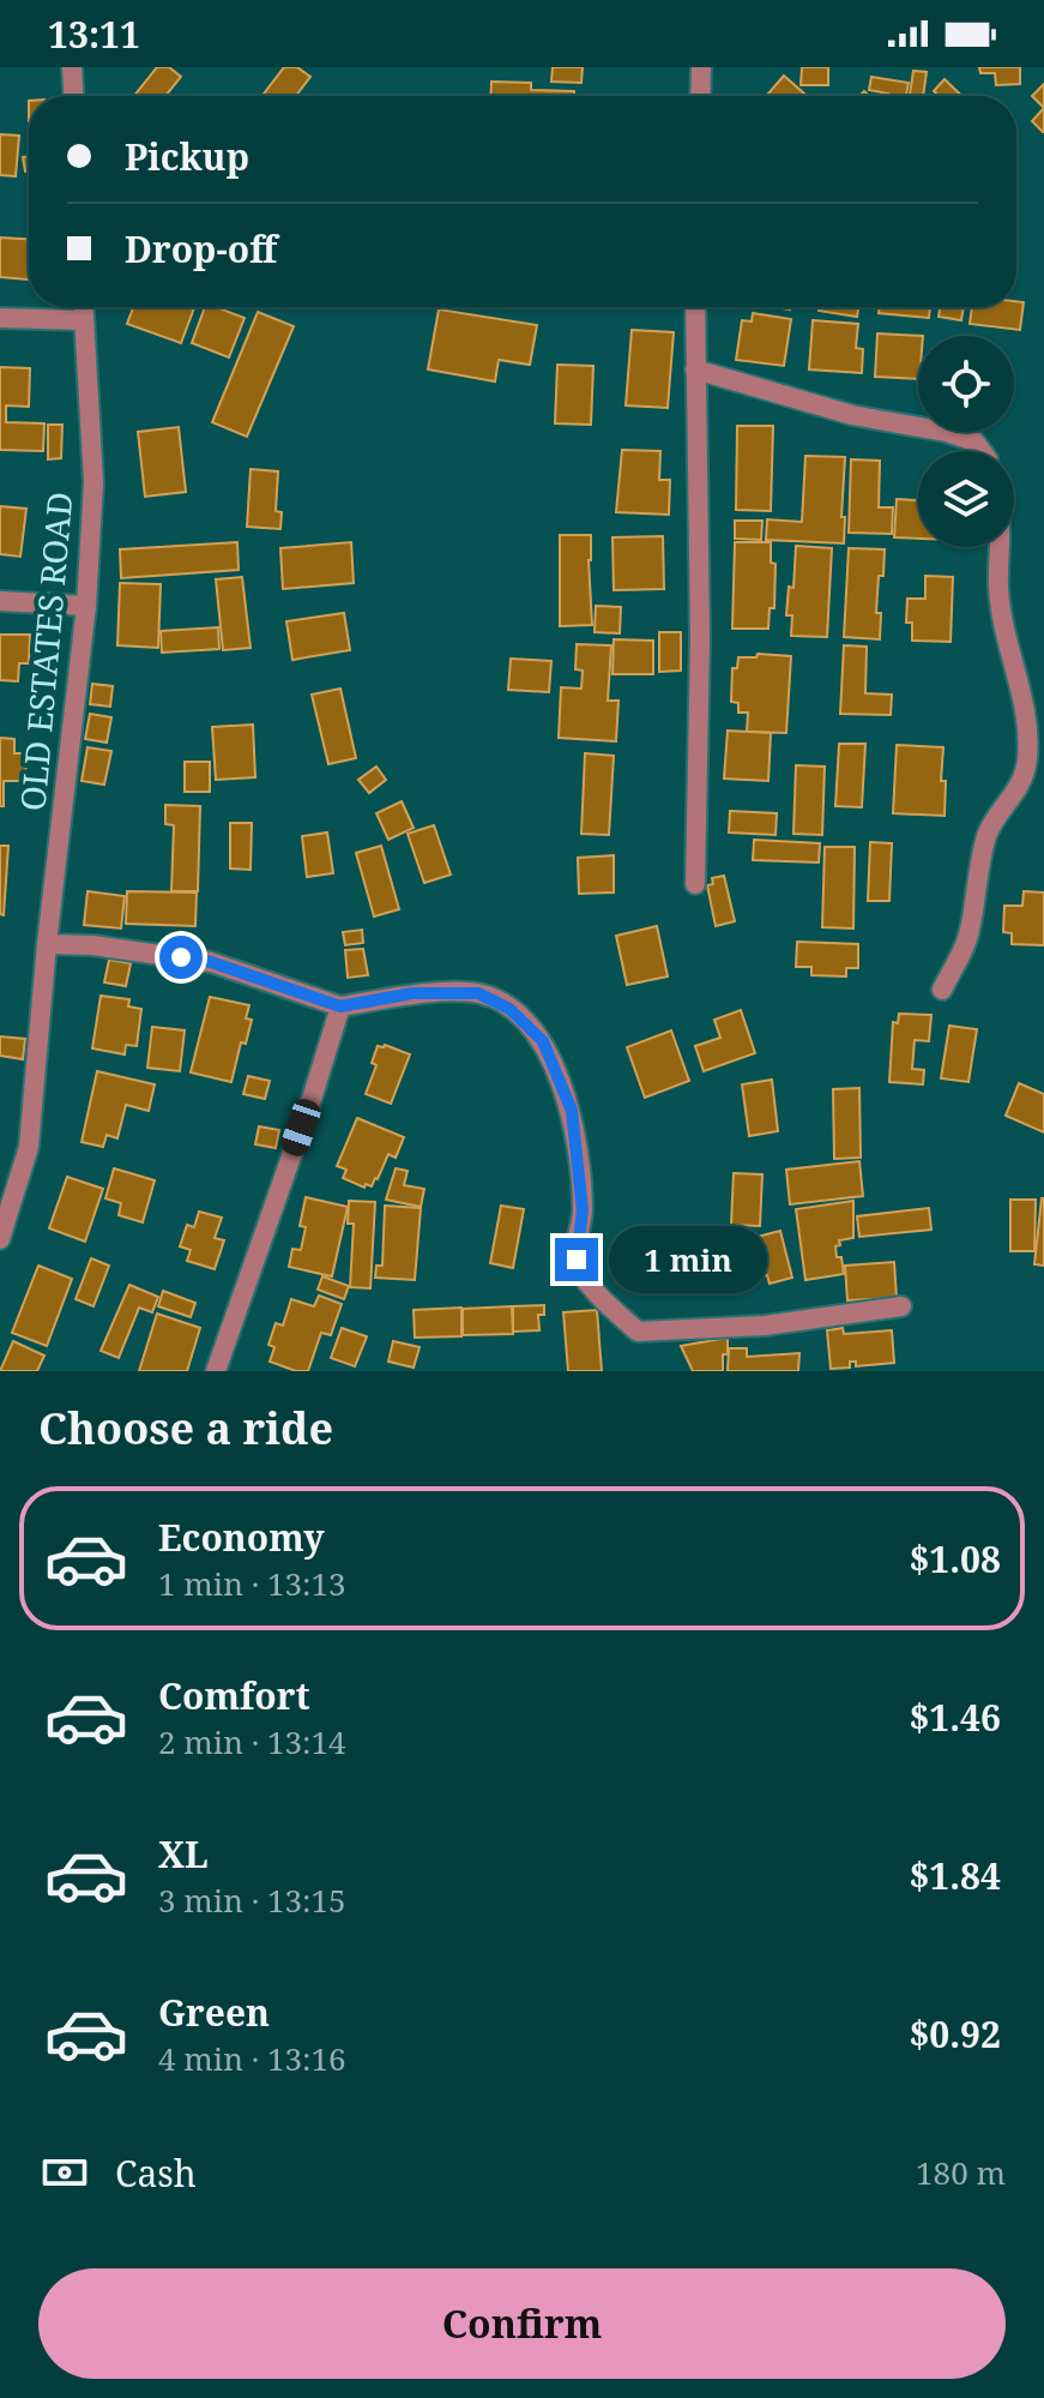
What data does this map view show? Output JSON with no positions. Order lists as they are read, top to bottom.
{
  "streets": {
    "street": ["OLD ESTATES ROAD"]
  },
  "page": {
    "status": "13:11",
    "banner": ["Pickup", "Drop-off"],
    "bubble": "1 min",
    "heading": "Choose a ride",
    "list": [
      {
        "name": "Economy",
        "note": "1 min · 13:13",
        "value": "$1.08"
      },
      {
        "name": "Comfort",
        "note": "2 min · 13:14",
        "value": "$1.46"
      },
      {
        "name": "XL",
        "note": "3 min · 13:15",
        "value": "$1.84"
      },
      {
        "name": "Green",
        "note": "4 min · 13:16",
        "value": "$0.92"
      }
    ],
    "pay": ["Cash", "180 m"],
    "buttons": "Confirm"
  }
}
